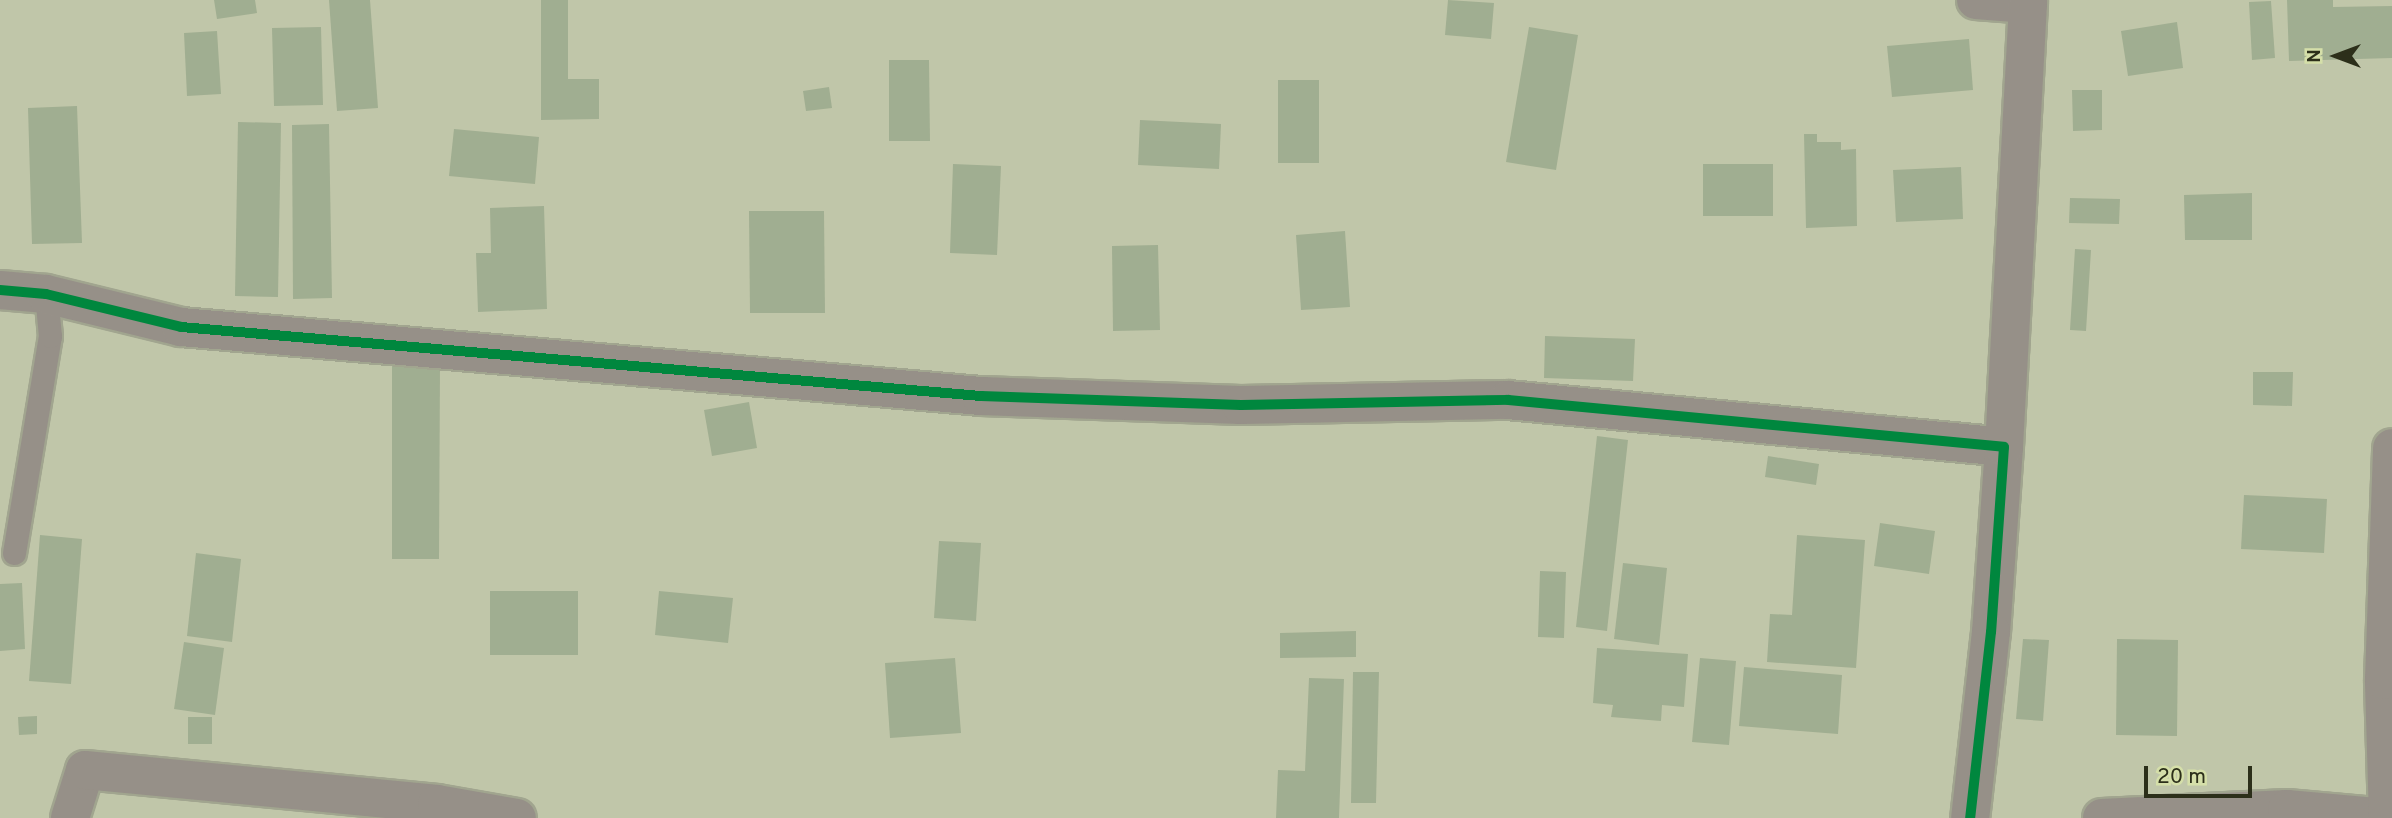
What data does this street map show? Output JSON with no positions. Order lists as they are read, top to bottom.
{
  "scale_bar": "20 m",
  "north": "left"
}
